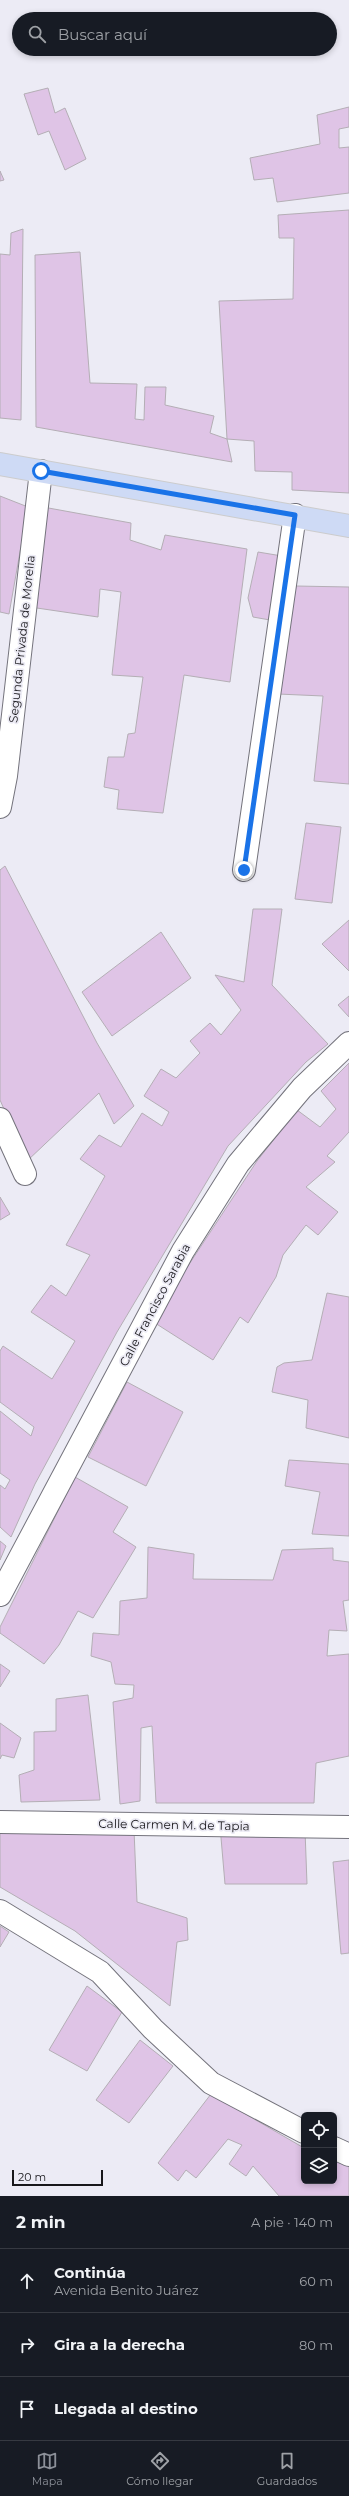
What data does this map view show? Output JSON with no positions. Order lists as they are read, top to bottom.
{
  "streets": {
    "street": ["Segunda Privada de Morelia", "Calle Francisco Sarabia", "Calle Carmen M. de Tapia"]
  },
  "scale_bar": "20 m",
  "page": {
    "search": "Buscar aquí",
    "scale": "20 m",
    "heading": ["2 min", "A pie · 140 m"],
    "list": [
      ["Continúa", "Avenida Benito Juárez", "60 m"],
      ["Gira a la derecha", "80 m"],
      "Llegada al destino"
    ],
    "nav": ["Mapa", "Cómo llegar", "Guardados"]
  }
}
